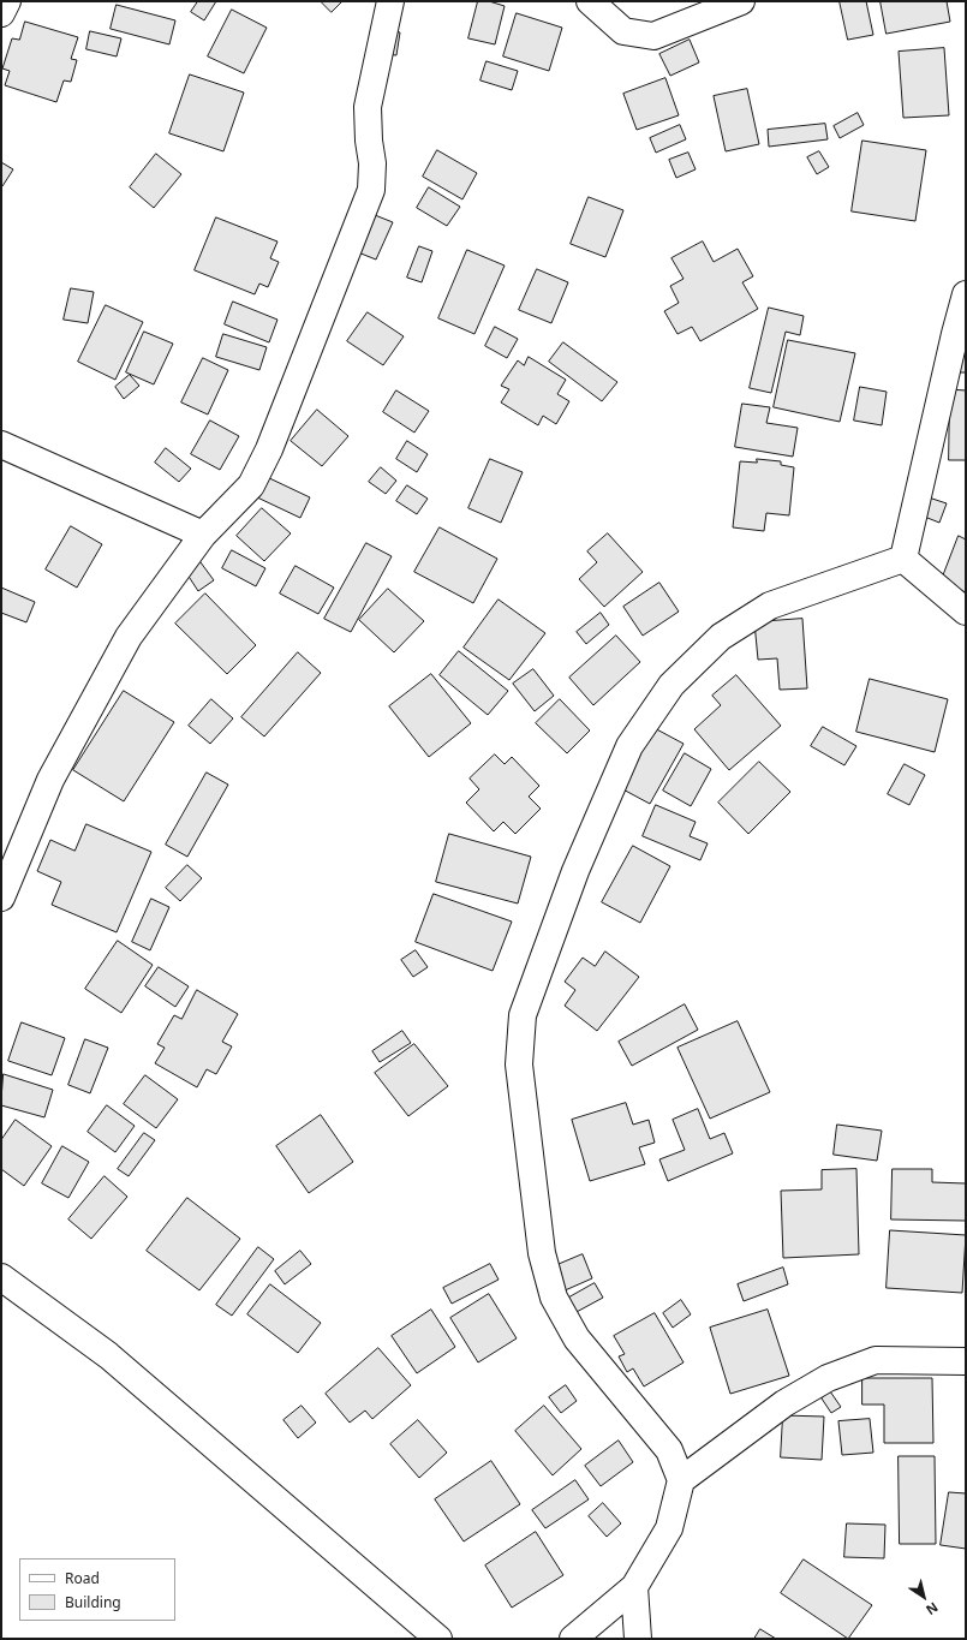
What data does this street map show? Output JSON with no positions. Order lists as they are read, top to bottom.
{
  "legend": ["Road", "Building"],
  "north": "bottom right"
}
